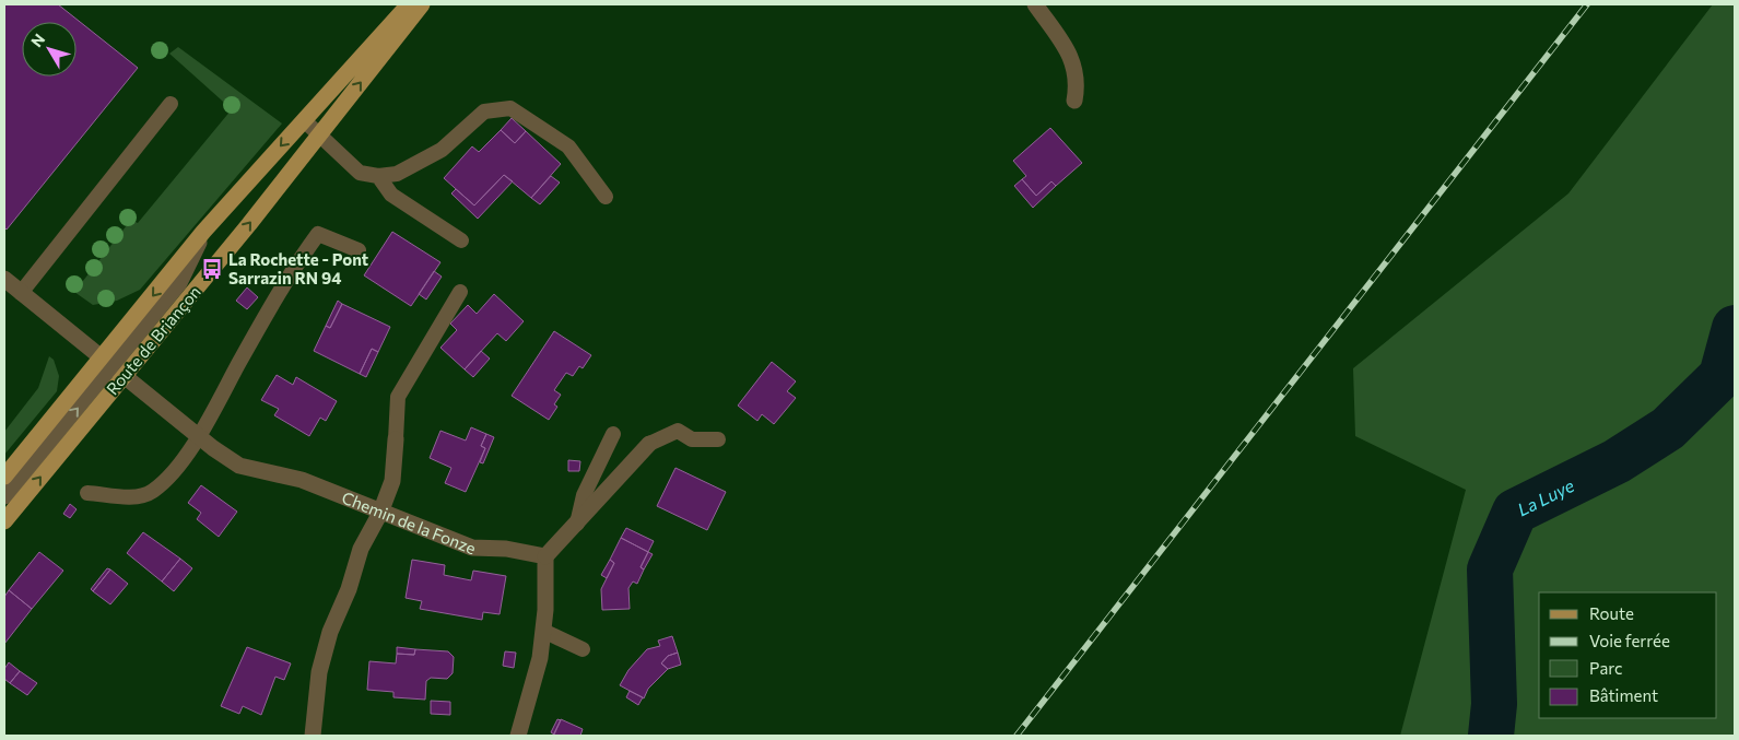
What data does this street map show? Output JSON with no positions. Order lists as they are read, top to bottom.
{
  "streets": {
    "main road": ["Route de Briançon"],
    "street": ["Chemin de la Fonze"]
  },
  "crossings": [
    ["Route de Briançon", "Chemin de la Fonze"]
  ],
  "water": ["La Luye"],
  "places": {
    "bus stop": ["La Rochette - Pont Sarrazin RN 94"]
  },
  "legend": [
    "Route",
    "Voie ferrée",
    "Parc",
    "Bâtiment"
  ],
  "north": "top left"
}
